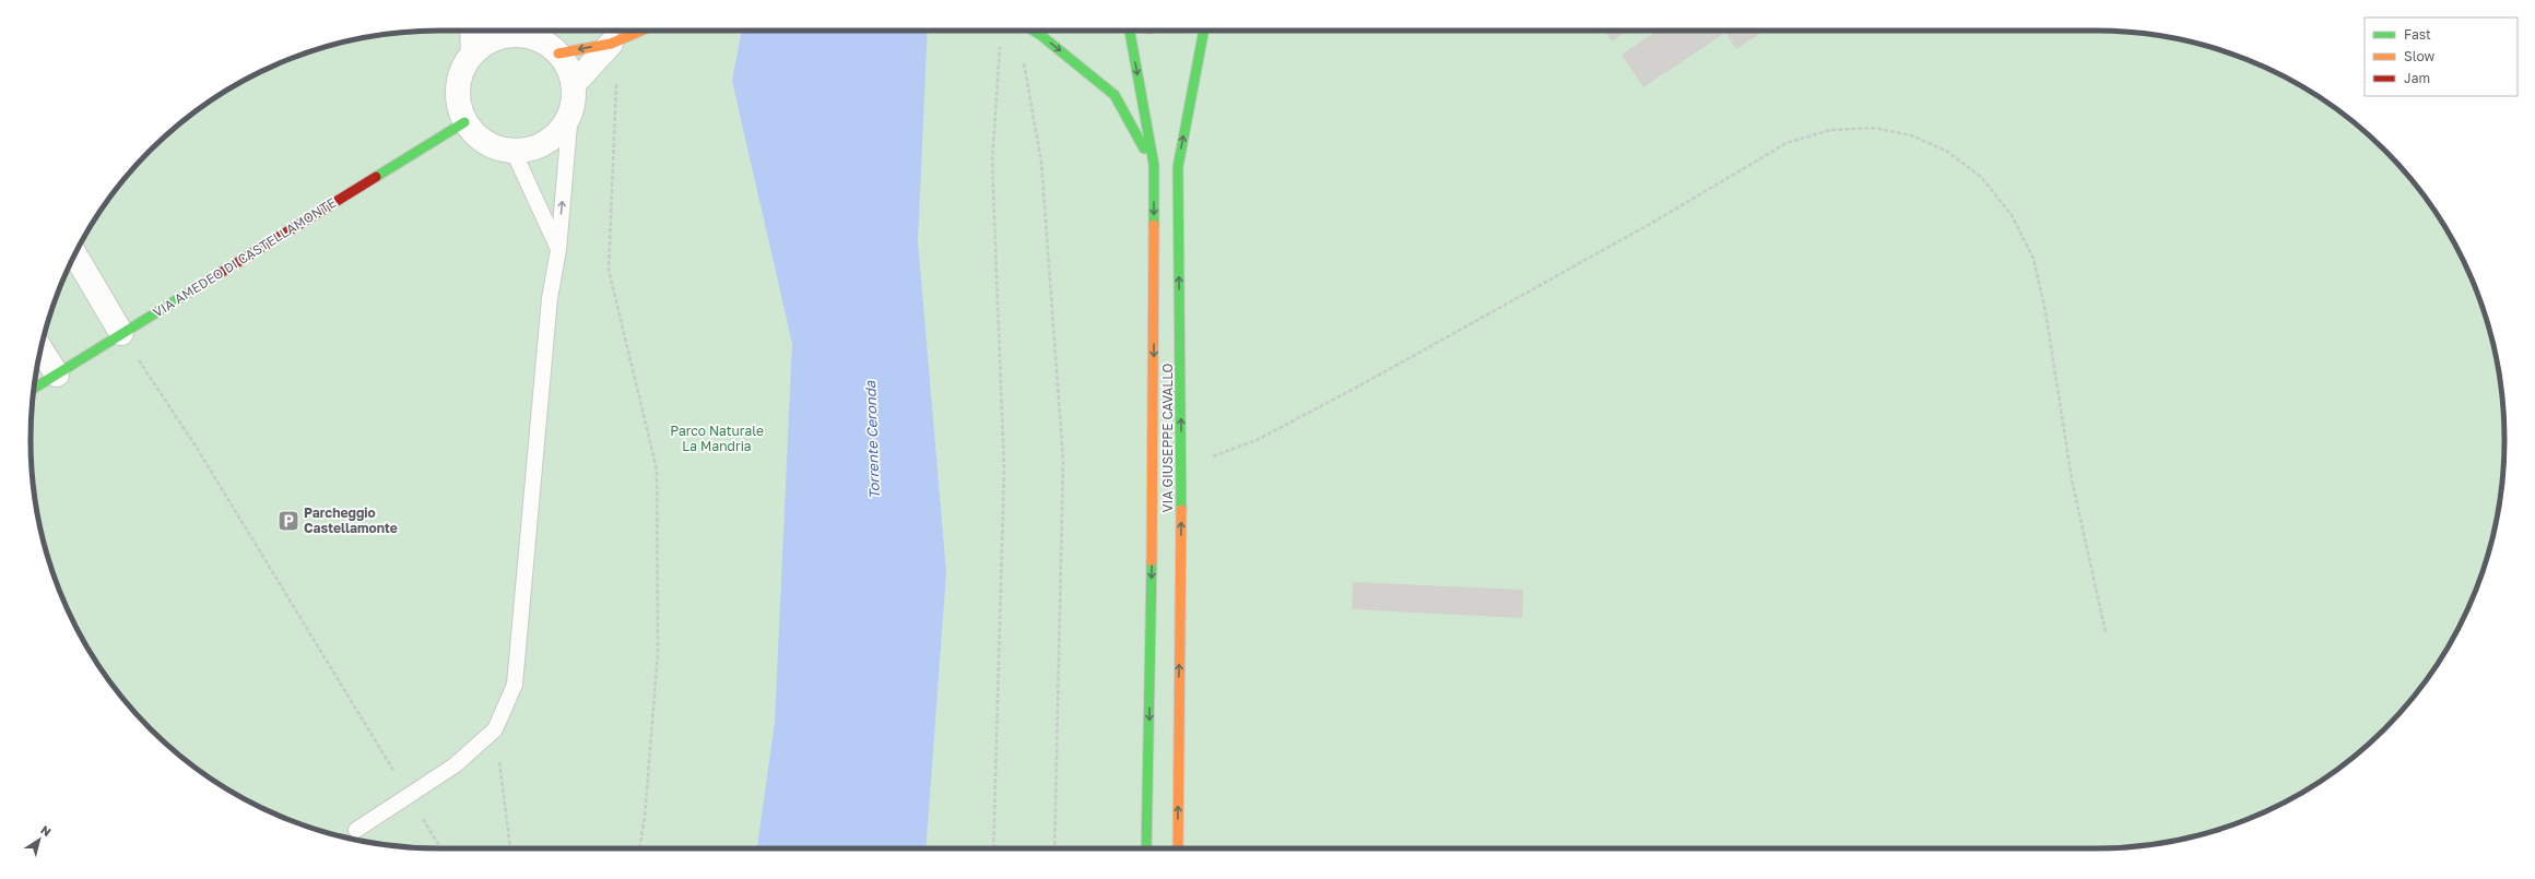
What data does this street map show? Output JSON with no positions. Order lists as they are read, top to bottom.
{
  "streets": {
    "street": ["VIA AMEDEO DI CASTELLAMONTE", "VIA GIUSEPPE CAVALLO"]
  },
  "water": ["Torrente Ceronda"],
  "parks": ["Parco Naturale La Mandria"],
  "places": {
    "parking": ["Parcheggio Castellamonte"]
  },
  "legend": ["Fast", "Slow", "Jam"],
  "north": "top right"
}
